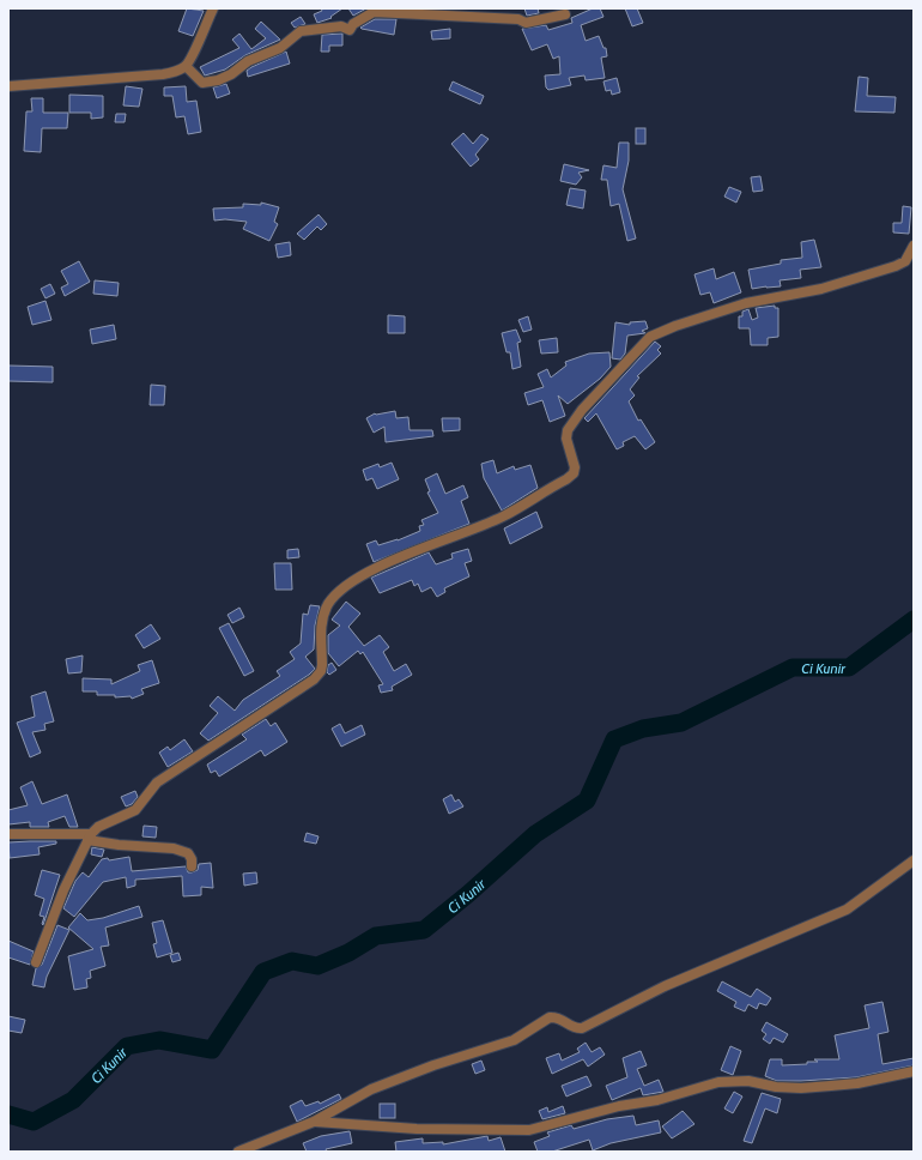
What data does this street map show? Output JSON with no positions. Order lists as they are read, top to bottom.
{
  "water": ["Ci Kunir"]
}
